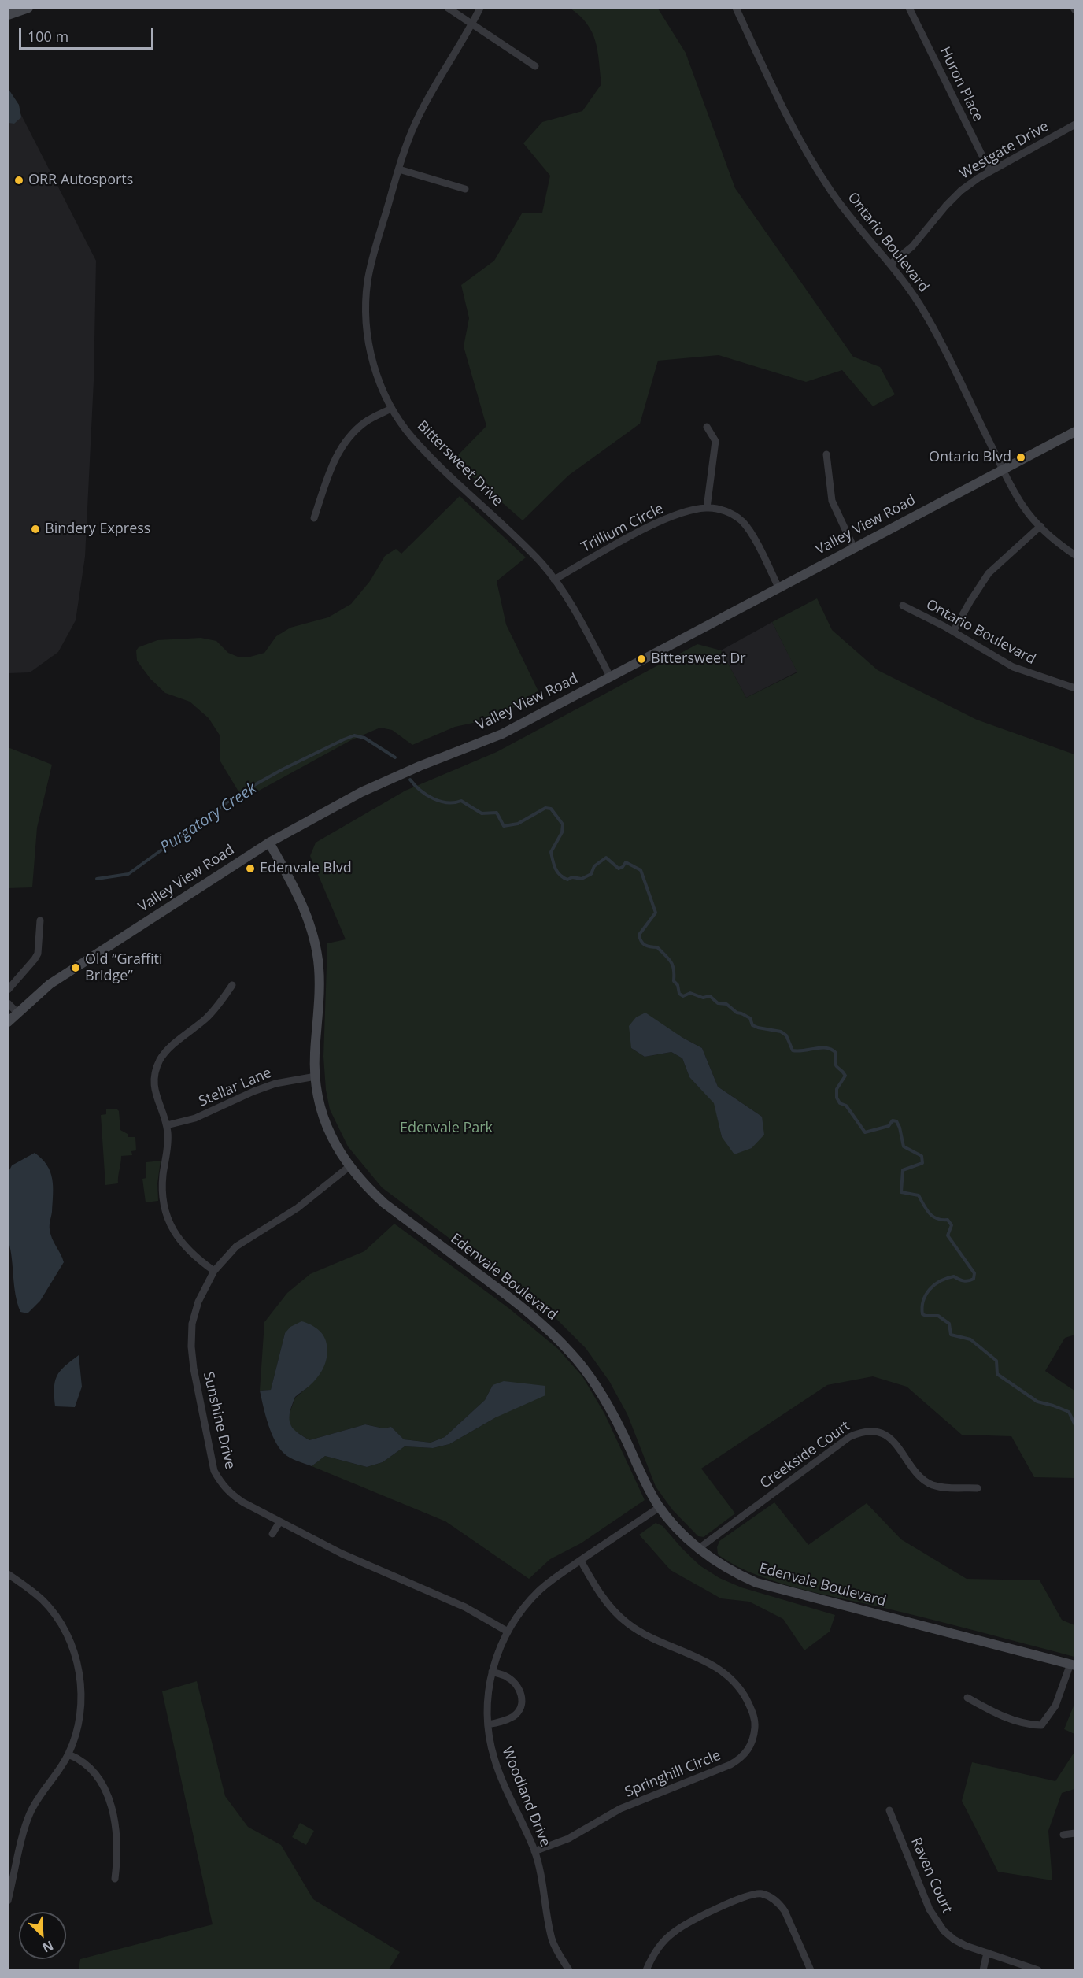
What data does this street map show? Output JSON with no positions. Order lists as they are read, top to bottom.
{
  "streets": {
    "street": [
      "Huron Place",
      "Westgate Drive",
      "Ontario Boulevard",
      "Bittersweet Drive",
      "Valley View Road",
      "Trillium Circle",
      "Stellar Lane",
      "Edenvale Boulevard",
      "Sunshine Drive",
      "Creekside Court",
      "Springhill Circle",
      "Woodland Drive",
      "Raven Court"
    ]
  },
  "crossings": [
    ["Huron Place", "Westgate Drive"],
    ["Westgate Drive", "Ontario Boulevard"],
    ["Ontario Boulevard", "Valley View Road"],
    ["Bittersweet Drive", "Valley View Road"],
    ["Bittersweet Drive", "Trillium Circle"],
    ["Valley View Road", "Trillium Circle"],
    ["Valley View Road", "Edenvale Boulevard"],
    ["Stellar Lane", "Edenvale Boulevard"],
    ["Edenvale Boulevard", "Sunshine Drive"],
    ["Edenvale Boulevard", "Creekside Court"],
    ["Edenvale Boulevard", "Woodland Drive"],
    ["Sunshine Drive", "Woodland Drive"],
    ["Springhill Circle", "Woodland Drive"]
  ],
  "water": ["Purgatory Creek"],
  "parks": ["Edenvale Park"],
  "places": [
    "ORR Autosports",
    "Ontario Blvd",
    "Bindery Express",
    "Bittersweet Dr",
    "Edenvale Blvd",
    "Old “Graffiti Bridge”"
  ],
  "scale_bar": "100 m",
  "north": "bottom right"
}
